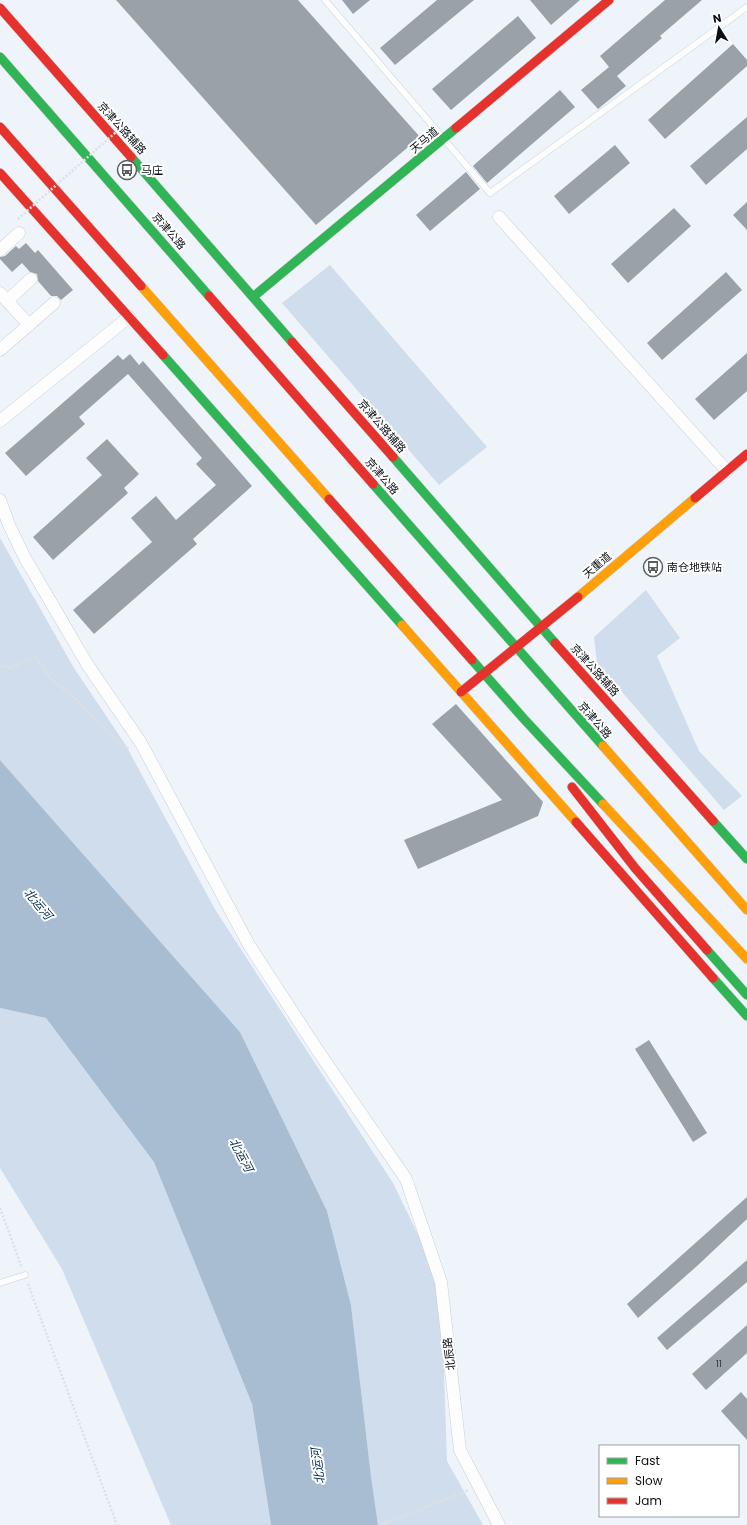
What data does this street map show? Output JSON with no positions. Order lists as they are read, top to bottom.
{
  "streets": {
    "main road": [
      "京津公路辅路",
      "天马道",
      "京津公路",
      "天重道"
    ],
    "street": ["北辰路"]
  },
  "crossings": [
    ["京津公路辅路", "天马道"],
    ["京津公路辅路", "天重道"],
    ["京津公路", "天重道"]
  ],
  "water": ["北运河"],
  "places": {
    "bus stop": ["马庄", "南仓地铁站"]
  },
  "house_numbers": ["11"],
  "legend": ["Fast", "Slow", "Jam"],
  "north": "top"
}
